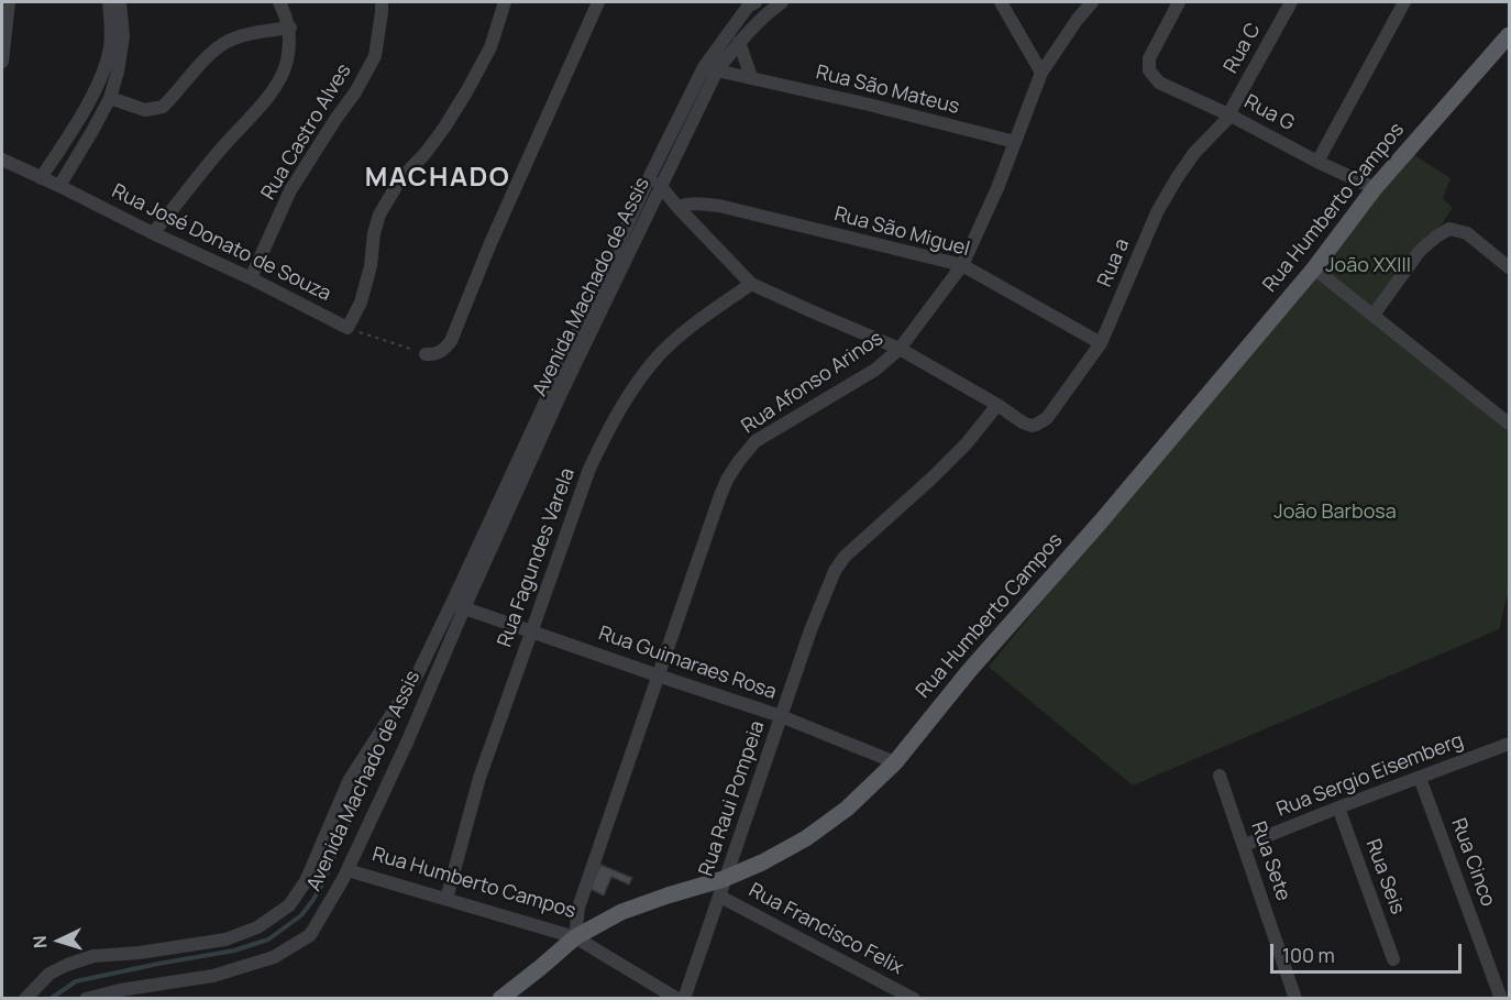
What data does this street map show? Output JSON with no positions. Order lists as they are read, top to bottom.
{
  "streets": {
    "main road": ["Rua Humberto Campos"],
    "street": [
      "Rua C",
      "Rua São Mateus",
      "Rua G",
      "Rua Castro Alves",
      "Rua São Miguel",
      "Rua José Donato de Souza",
      "Rua a",
      "Avenida Machado de Assis",
      "Rua Afonso Arinos",
      "Rua Fagundes Varela",
      "Rua Guimaraes Rosa",
      "Rua Sergio Eisemberg",
      "Rua Raui Pompeia",
      "Rua Sete",
      "Rua Cinco",
      "Rua Seis",
      "Rua Francisco Felix"
    ]
  },
  "crossings": [
    ["Rua C", "Rua G"],
    ["Rua C", "Rua a"],
    ["Rua São Mateus", "Avenida Machado de Assis"],
    ["Rua São Mateus", "Rua Afonso Arinos"],
    ["Rua G", "Rua Humberto Campos"],
    ["Rua G", "Rua a"],
    ["Rua Castro Alves", "Rua José Donato de Souza"],
    ["Rua Humberto Campos", "Avenida Machado de Assis"],
    ["Rua Humberto Campos", "Rua Afonso Arinos"],
    ["Rua Humberto Campos", "Rua Fagundes Varela"],
    ["Rua Humberto Campos", "Rua Guimaraes Rosa"],
    ["Rua Humberto Campos", "Rua Raui Pompeia"],
    ["Rua São Miguel", "Rua a"],
    ["Rua São Miguel", "Rua Afonso Arinos"],
    ["Rua a", "Rua Raui Pompeia"],
    ["Avenida Machado de Assis", "Rua Guimaraes Rosa"],
    ["Rua Afonso Arinos", "Rua Guimaraes Rosa"],
    ["Rua Fagundes Varela", "Rua Guimaraes Rosa"],
    ["Rua Guimaraes Rosa", "Rua Raui Pompeia"],
    ["Rua Sergio Eisemberg", "Rua Sete"],
    ["Rua Sergio Eisemberg", "Rua Cinco"],
    ["Rua Sergio Eisemberg", "Rua Seis"],
    ["Rua Raui Pompeia", "Rua Francisco Felix"]
  ],
  "districts": ["MACHADO"],
  "parks": ["João XXIII", "João Barbosa"],
  "scale_bar": "100 m",
  "north": "left"
}
